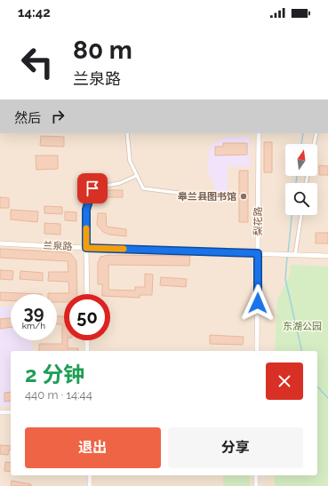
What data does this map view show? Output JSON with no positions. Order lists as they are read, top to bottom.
{
  "streets": {
    "street": ["梨花路", "兰泉路"]
  },
  "crossings": [
    ["梨花路", "兰泉路"]
  ],
  "parks": ["东湖公园"],
  "places": ["皋兰县图书馆"],
  "north": "top",
  "page": {
    "status": "14:42",
    "turn": ["80 m", "兰泉路"],
    "then": "然后",
    "speed": "39 km/h",
    "limit": "50",
    "heading": ["2 分钟", "440 m · 14:44"],
    "buttons": ["退出", "分享"]
  }
}
